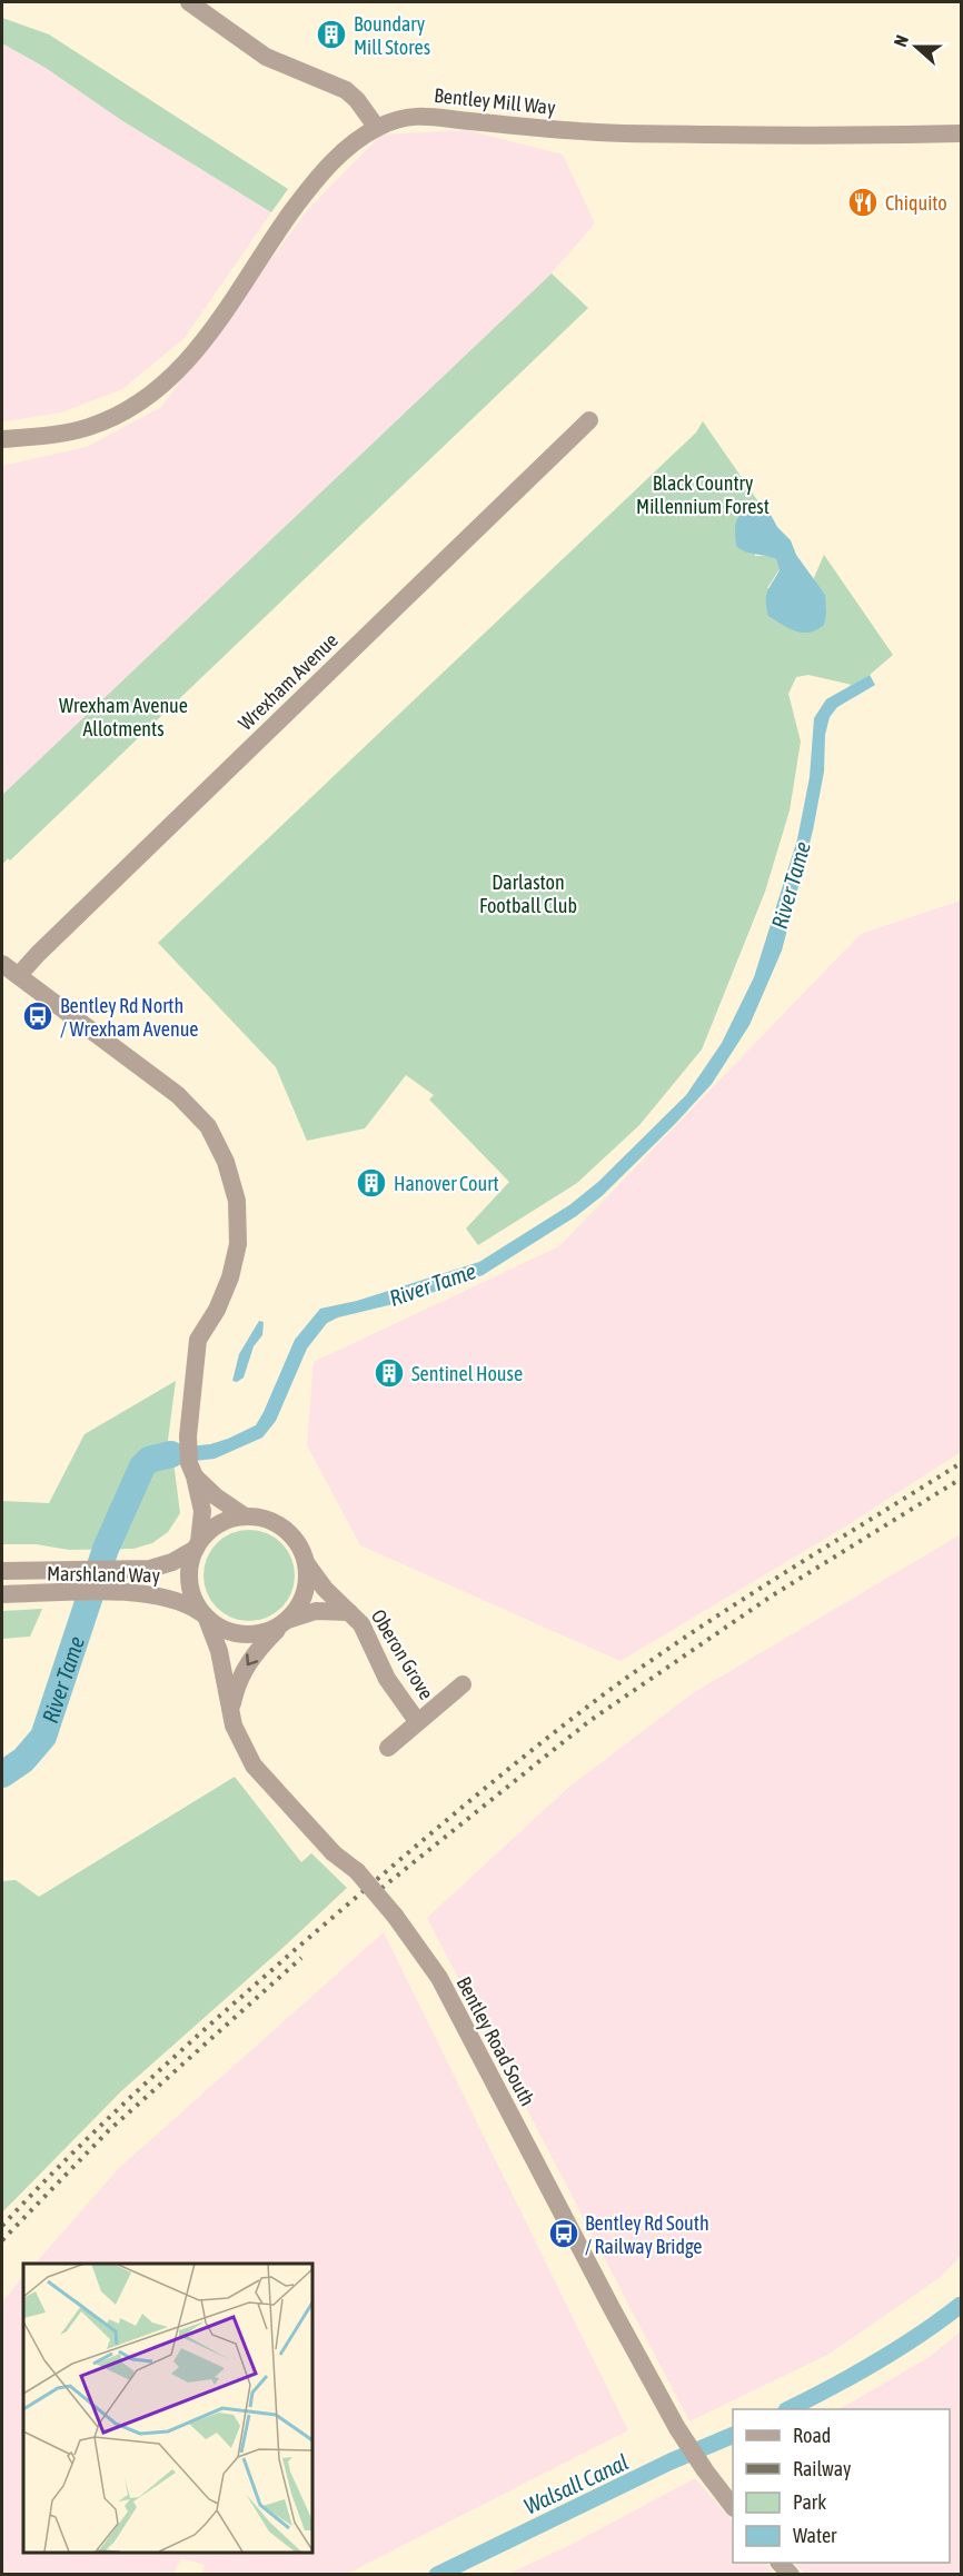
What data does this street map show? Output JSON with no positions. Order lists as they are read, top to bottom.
{
  "streets": {
    "street": [
      "Bentley Mill Way",
      "Wrexham Avenue",
      "Marshland Way",
      "Oberon Grove",
      "Bentley Road South"
    ]
  },
  "crossings": [
    ["Marshland Way", "Oberon Grove"],
    ["Marshland Way", "Bentley Road South"],
    ["Oberon Grove", "Bentley Road South"]
  ],
  "water": ["River Tame", "Walsall Canal"],
  "parks": ["Black Country Millennium Forest", "Wrexham Avenue Allotments", "Darlaston Football Club"],
  "places": {
    "building": ["Boundary Mill Stores", "Hanover Court", "Sentinel House"],
    "restaurant": ["Chiquito"],
    "bus stop": ["Bentley Rd North / Wrexham Avenue", "Bentley Rd South / Railway Bridge"]
  },
  "legend": [
    "Road",
    "Railway",
    "Park",
    "Water"
  ],
  "north": "left"
}
